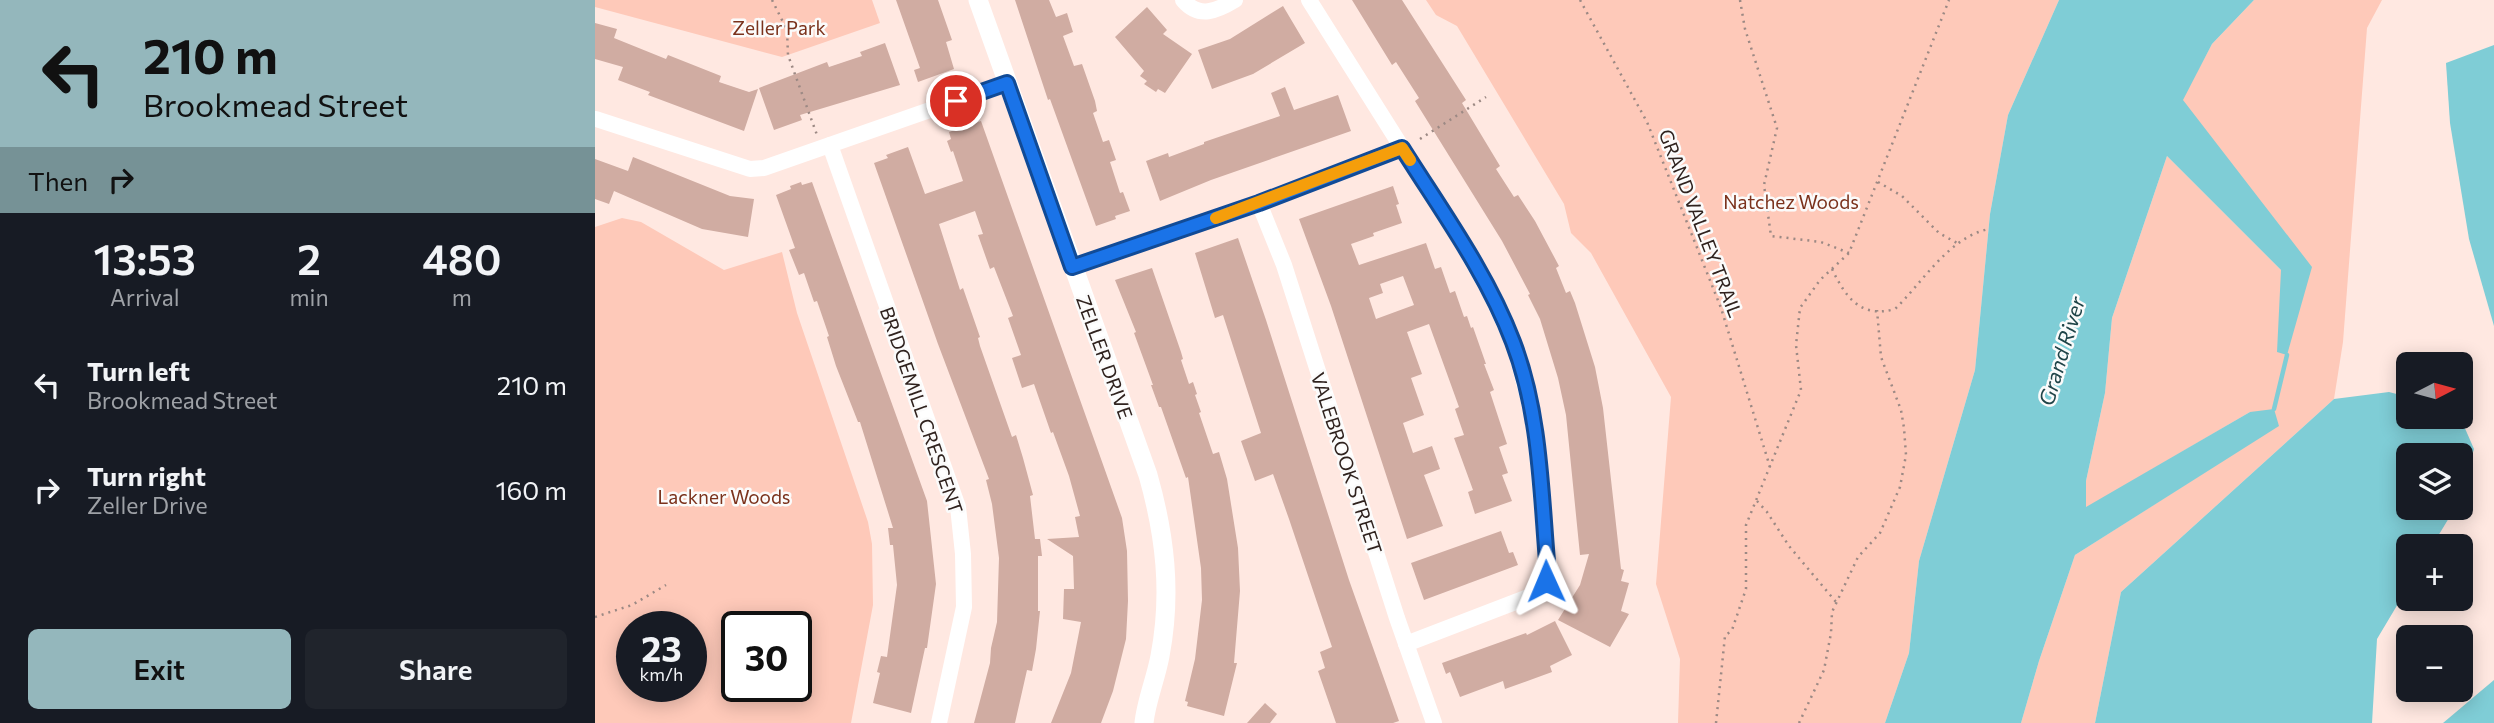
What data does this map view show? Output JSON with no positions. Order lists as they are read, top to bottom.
{
  "streets": {
    "street": ["ZELLER DRIVE", "BRIDGEMILL CRESCENT", "VALEBROOK STREET"],
    "path": ["GRAND VALLEY TRAIL"]
  },
  "water": ["Grand River"],
  "parks": ["Zeller Park", "Natchez Woods", "Lackner Woods"],
  "north": "right",
  "page": {
    "turn": ["210 m", "Brookmead Street"],
    "then": "Then",
    "eta": [
      "13:53",
      "Arrival",
      "2",
      "min",
      "480",
      "m"
    ],
    "list": [
      {
        "name": "Turn left",
        "note": "Brookmead Street",
        "value": "210 m"
      },
      {
        "name": "Turn right",
        "note": "Zeller Drive",
        "value": "160 m"
      }
    ],
    "map_buttons": ["+", "−"],
    "speed": "23 km/h",
    "limit": "30",
    "buttons": ["Exit", "Share"]
  }
}
